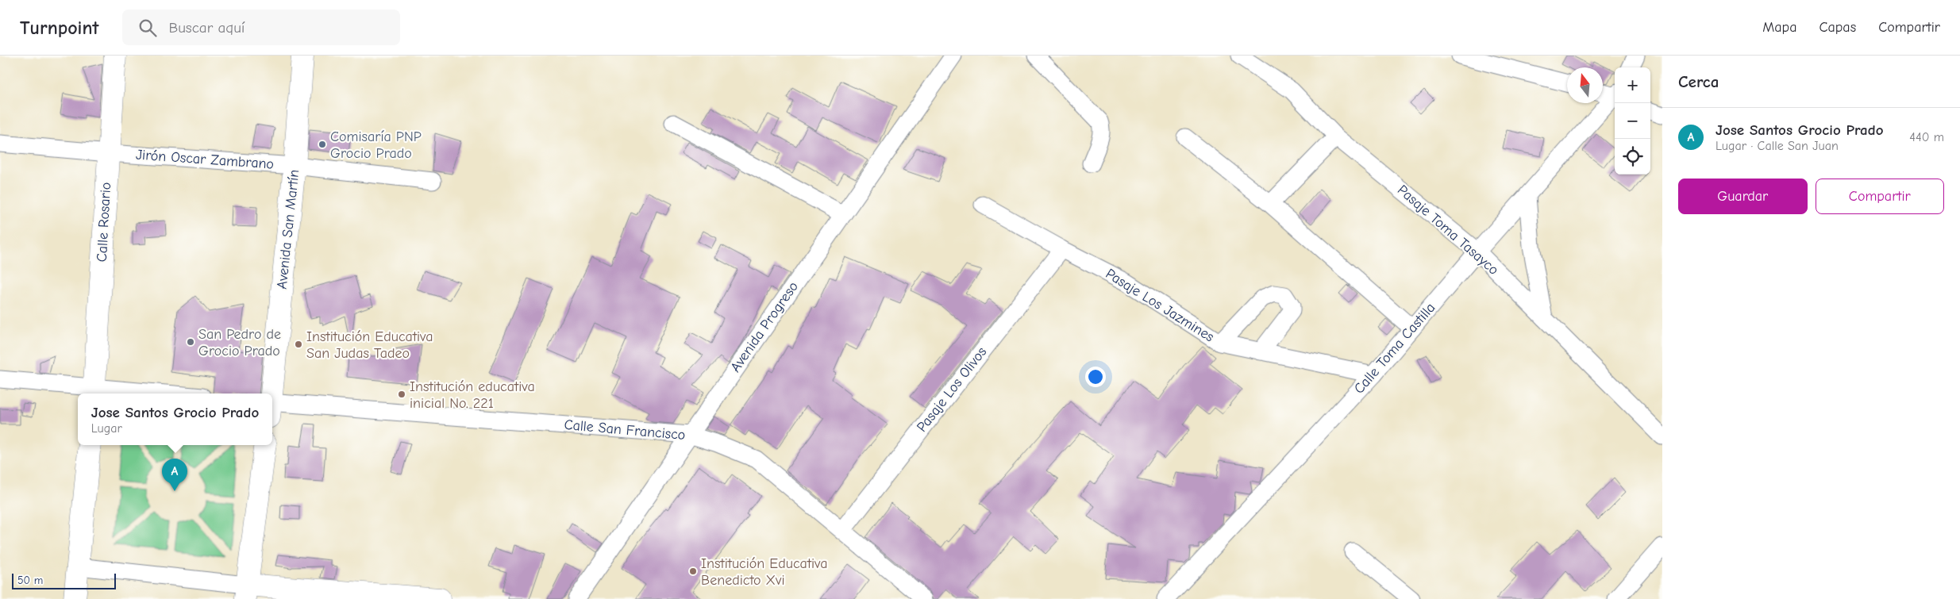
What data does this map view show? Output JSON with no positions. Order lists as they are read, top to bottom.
{
  "streets": {
    "main road": ["Calle Rosario", "Avenida San Martín"],
    "street": [
      "Jirón Oscar Zambrano",
      "Pasaje Toma Tasayco",
      "Pasaje Los Jazmines",
      "Avenida Progreso",
      "Calle Toma Castilla",
      "Pasaje Los Olivos",
      "Calle San Francisco"
    ]
  },
  "crossings": [
    ["Jirón Oscar Zambrano", "Calle Rosario"],
    ["Jirón Oscar Zambrano", "Avenida San Martín"],
    ["Pasaje Toma Tasayco", "Calle Toma Castilla"],
    ["Pasaje Los Jazmines", "Calle Toma Castilla"],
    ["Pasaje Los Jazmines", "Pasaje Los Olivos"],
    ["Avenida Progreso", "Calle San Francisco"],
    ["Pasaje Los Olivos", "Calle San Francisco"]
  ],
  "places": [
    "Comisaría PNP Grocio Prado",
    "San Pedro de Grocio Prado",
    "Institución Educativa San Judas Tadeo",
    "Institución educativa inicial No. 221",
    "Institución Educativa Benedicto Xvi"
  ],
  "scale_bar": "50 m",
  "north": "top",
  "page": {
    "header": "Turnpoint",
    "search": "Buscar aquí",
    "nav": ["Mapa", "Capas", "Compartir"],
    "heading": "Cerca",
    "map_buttons": ["+", "−"],
    "list": [
      {
        "mark": "A",
        "name": "Jose Santos Grocio Prado",
        "note": "Lugar · Calle San Juan",
        "value": "440 m"
      }
    ],
    "buttons": ["Guardar", "Compartir"],
    "popup": ["Jose Santos Grocio Prado", "Lugar"],
    "pins": "A",
    "scale": "50 m"
  }
}
